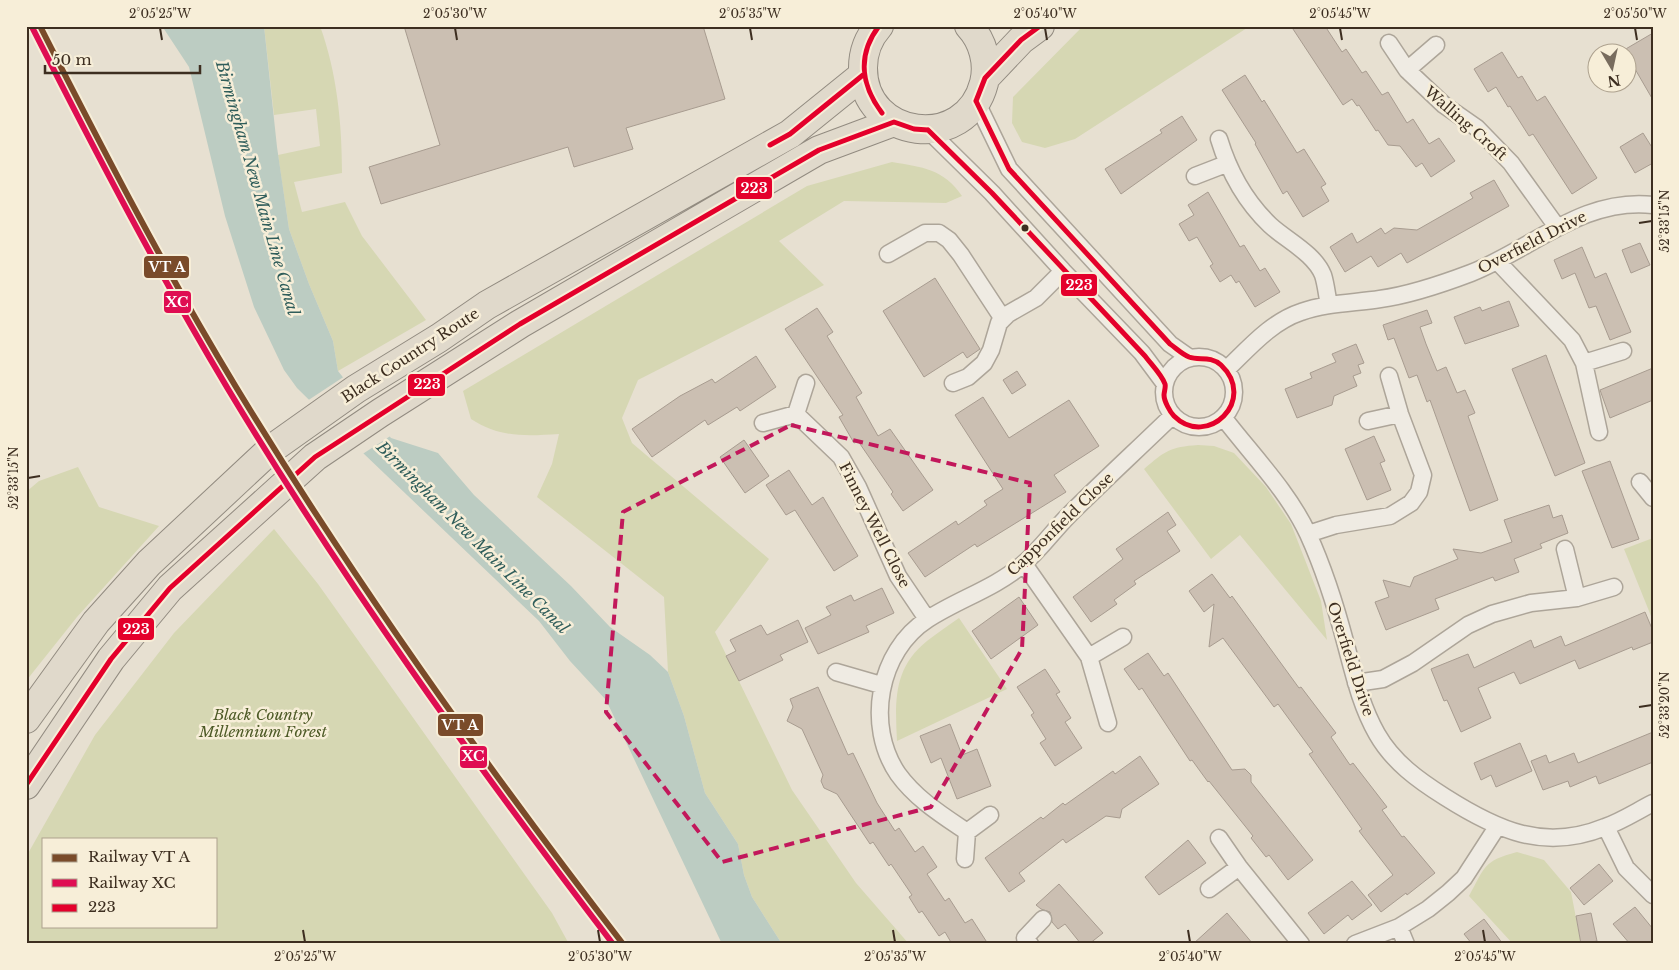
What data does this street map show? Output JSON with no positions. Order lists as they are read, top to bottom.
{
  "streets": {
    "highway": ["Black Country Route"],
    "street": [
      "Walling Croft",
      "Overfield Drive",
      "Capponfield Close",
      "Finney Well Close"
    ]
  },
  "crossings": [
    ["Walling Croft", "Overfield Drive"],
    ["Overfield Drive", "Capponfield Close"],
    ["Capponfield Close", "Finney Well Close"]
  ],
  "water": ["Birmingham New Main Line Canal"],
  "parks": ["Black Country Millennium Forest"],
  "lines": ["transit line 223", "rail line XC"],
  "legend": ["Railway VT A", "Railway XC", "223"],
  "scale_bar": "50 m",
  "north": "bottom",
  "coordinates": [
    "2°05'25\"W",
    "2°05'30\"W",
    "2°05'35\"W",
    "2°05'40\"W",
    "2°05'45\"W",
    "2°05'50\"W",
    "52°33'15\"N",
    "52°33'20\"N"
  ]
}
